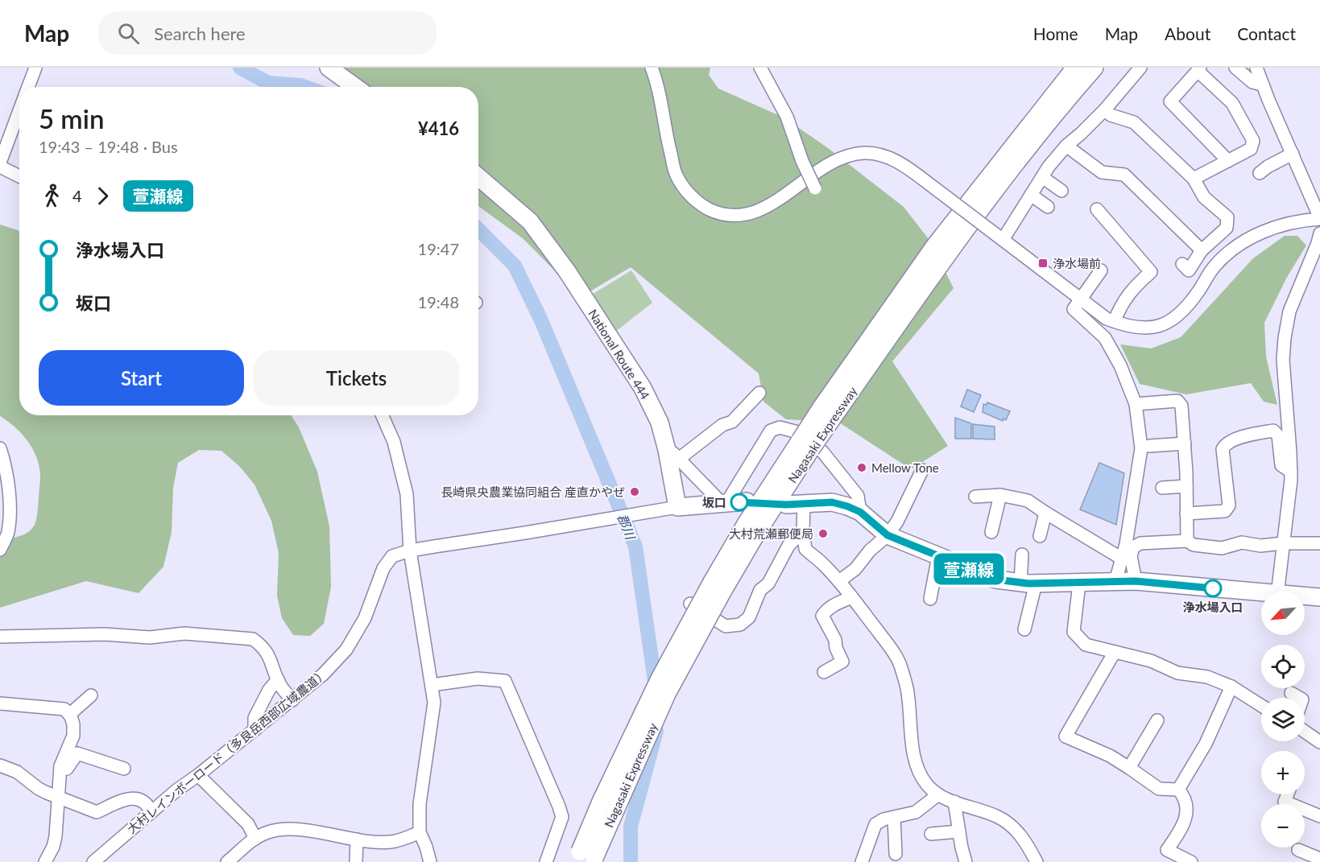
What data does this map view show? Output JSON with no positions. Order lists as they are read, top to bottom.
{
  "streets": {
    "highway": ["National Route 444", "Nagasaki Expressway"],
    "street": ["大村レインボーロード（多良岳西部広域農道）"]
  },
  "crossings": [
    ["National Route 444", "大村レインボーロード（多良岳西部広域農道）"]
  ],
  "water": ["郡川"],
  "places": {
    "transit": ["浄水場前"],
    "other": [
      "Mellow Tone",
      "長崎県央農業協同組合 産直かやぜ",
      "坂口",
      "大村荒瀬郵便局",
      "浄水場入口"
    ]
  },
  "lines": ["bus line 萱瀬線"],
  "north": "bottom left",
  "page": {
    "header": "Map",
    "search": "Search here",
    "nav": [
      "Home",
      "Map",
      "About",
      "Contact"
    ],
    "on_map": "萱瀬線",
    "heading": ["5 min", "19:43 – 19:48 · Bus", "¥416"],
    "legs": ["4", "萱瀬線"],
    "list": [
      {
        "name": "浄水場入口",
        "value": "19:47"
      },
      {
        "name": "坂口",
        "value": "19:48"
      }
    ],
    "buttons": ["Start", "Tickets"],
    "map_buttons": ["+", "−"]
  }
}
